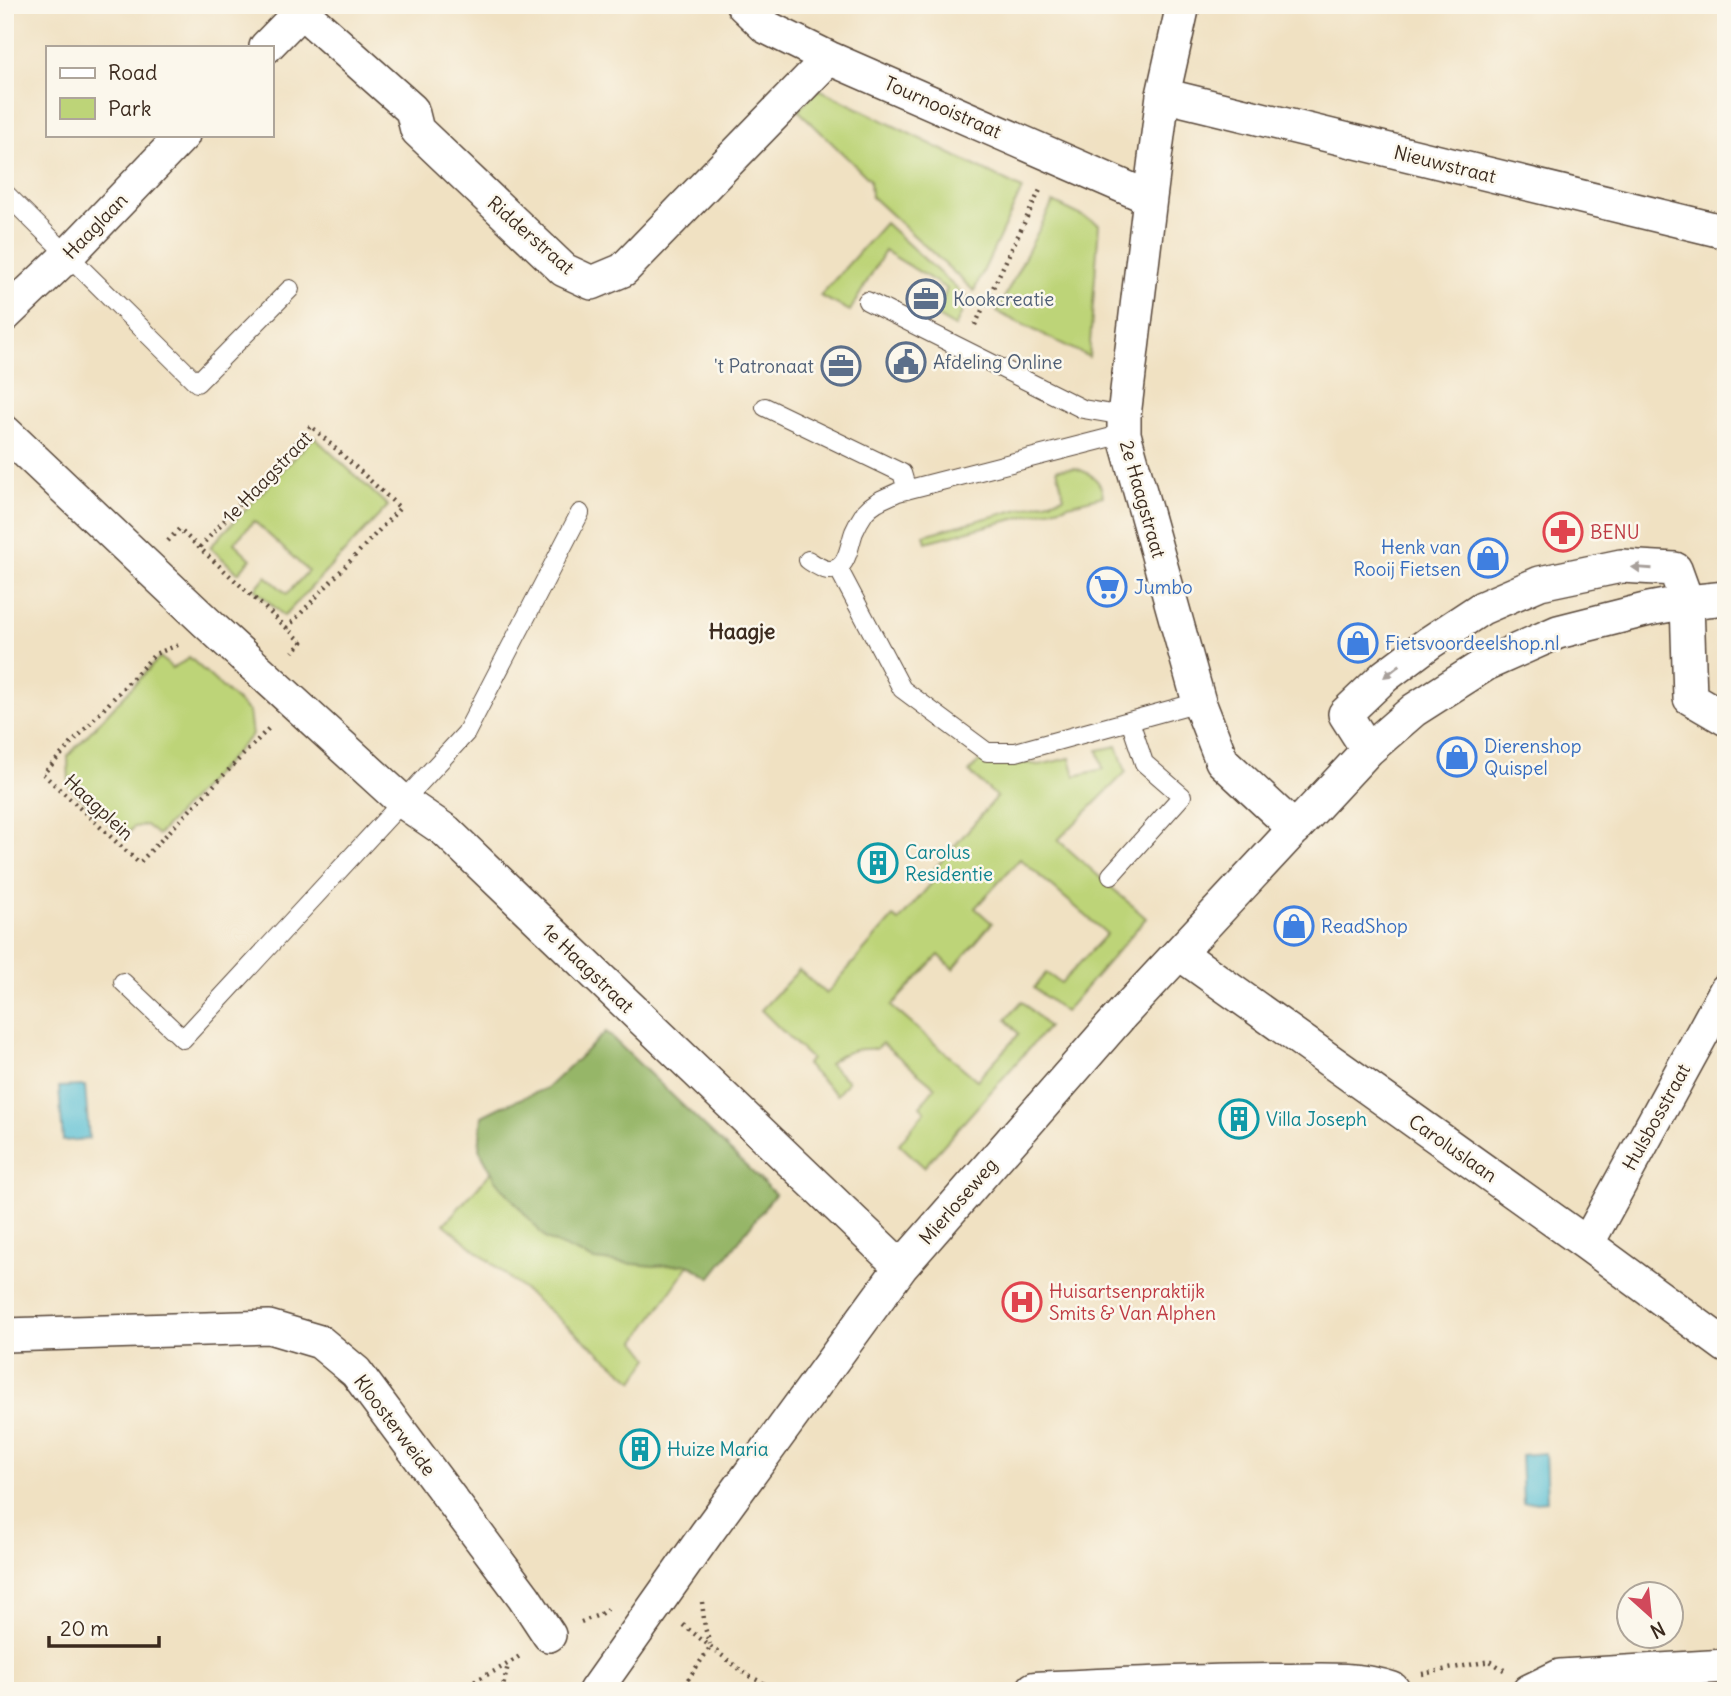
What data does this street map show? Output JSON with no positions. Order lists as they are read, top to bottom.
{
  "streets": {
    "street": [
      "Tournooistraat",
      "Nieuwstraat",
      "Haaglaan",
      "Ridderstraat",
      "1e Haagstraat",
      "2e Haagstraat",
      "Hulsbosstraat",
      "Caroluslaan",
      "Mierloseweg",
      "Kloosterweide"
    ],
    "path": ["Haagplein"]
  },
  "crossings": [
    ["Tournooistraat", "Ridderstraat"],
    ["Tournooistraat", "2e Haagstraat"],
    ["Nieuwstraat", "2e Haagstraat"],
    ["1e Haagstraat", "Haagplein"],
    ["1e Haagstraat", "Mierloseweg"],
    ["2e Haagstraat", "Mierloseweg"],
    ["Hulsbosstraat", "Caroluslaan"],
    ["Caroluslaan", "Mierloseweg"]
  ],
  "districts": ["Haagje"],
  "places": {
    "office": ["Kookcreatie", "'t Patronaat"],
    "public building": ["Afdeling Online"],
    "pharmacy": ["BENU"],
    "shop": [
      "Henk van Rooij Fietsen",
      "Fietsvoordeelshop.nl",
      "Dierenshop Quispel",
      "ReadShop"
    ],
    "supermarket": ["Jumbo"],
    "building": ["Carolus Residentie", "Villa Joseph", "Huize Maria"],
    "hospital": ["Huisartsenpraktijk Smits & Van Alphen"]
  },
  "legend": ["Road", "Park"],
  "scale_bar": "20 m",
  "north": "bottom right"
}
